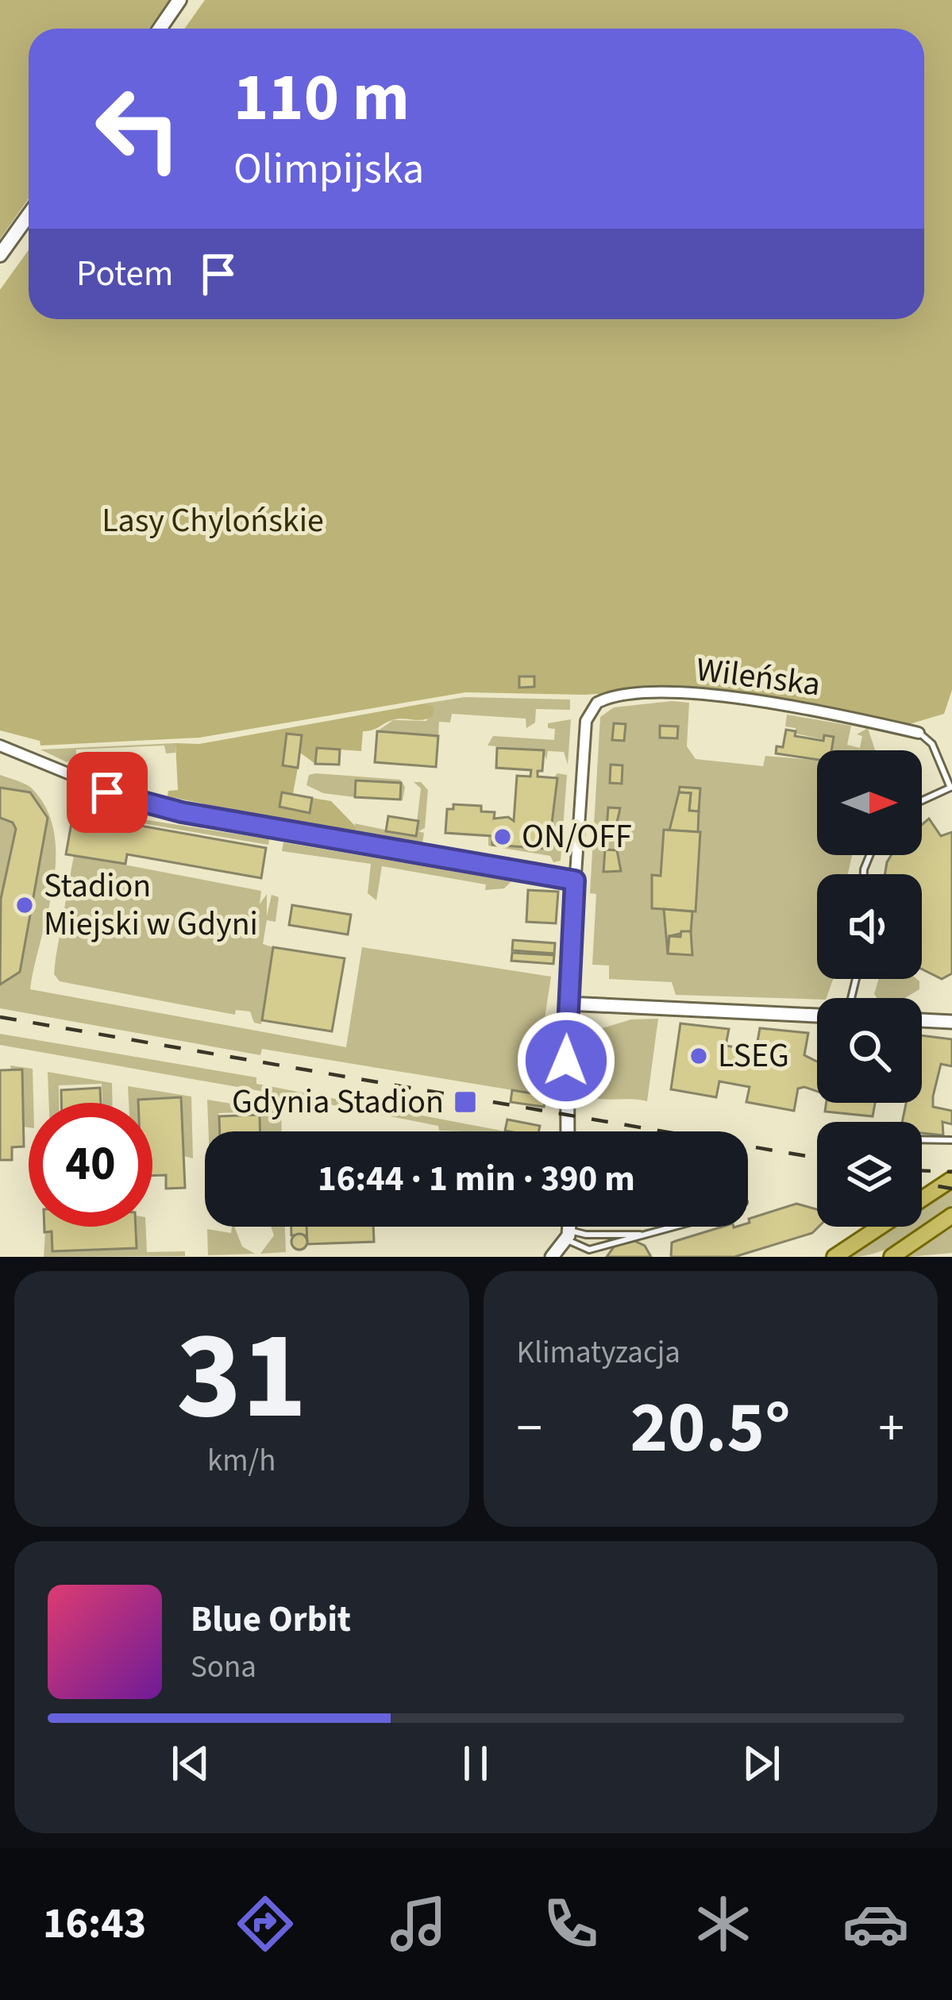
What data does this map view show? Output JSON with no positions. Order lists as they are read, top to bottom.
{
  "streets": {
    "street": ["Wileńska"]
  },
  "parks": ["Lasy Chylońskie"],
  "places": {
    "other": ["ON/OFF", "Stadion Miejski w Gdyni", "LSEG"],
    "transit": ["Gdynia Stadion"]
  },
  "north": "right",
  "page": {
    "turn": ["110 m", "Olimpijska"],
    "then": "Potem",
    "limit": "40",
    "trip": "16:44 · 1 min · 390 m",
    "tile": [
      ["31", "km/h"],
      "Klimatyzacja"
    ],
    "heat": ["−", "20.5°", "+"],
    "song": ["Blue Orbit", "Sona"],
    "tabs": "16:43"
  }
}
